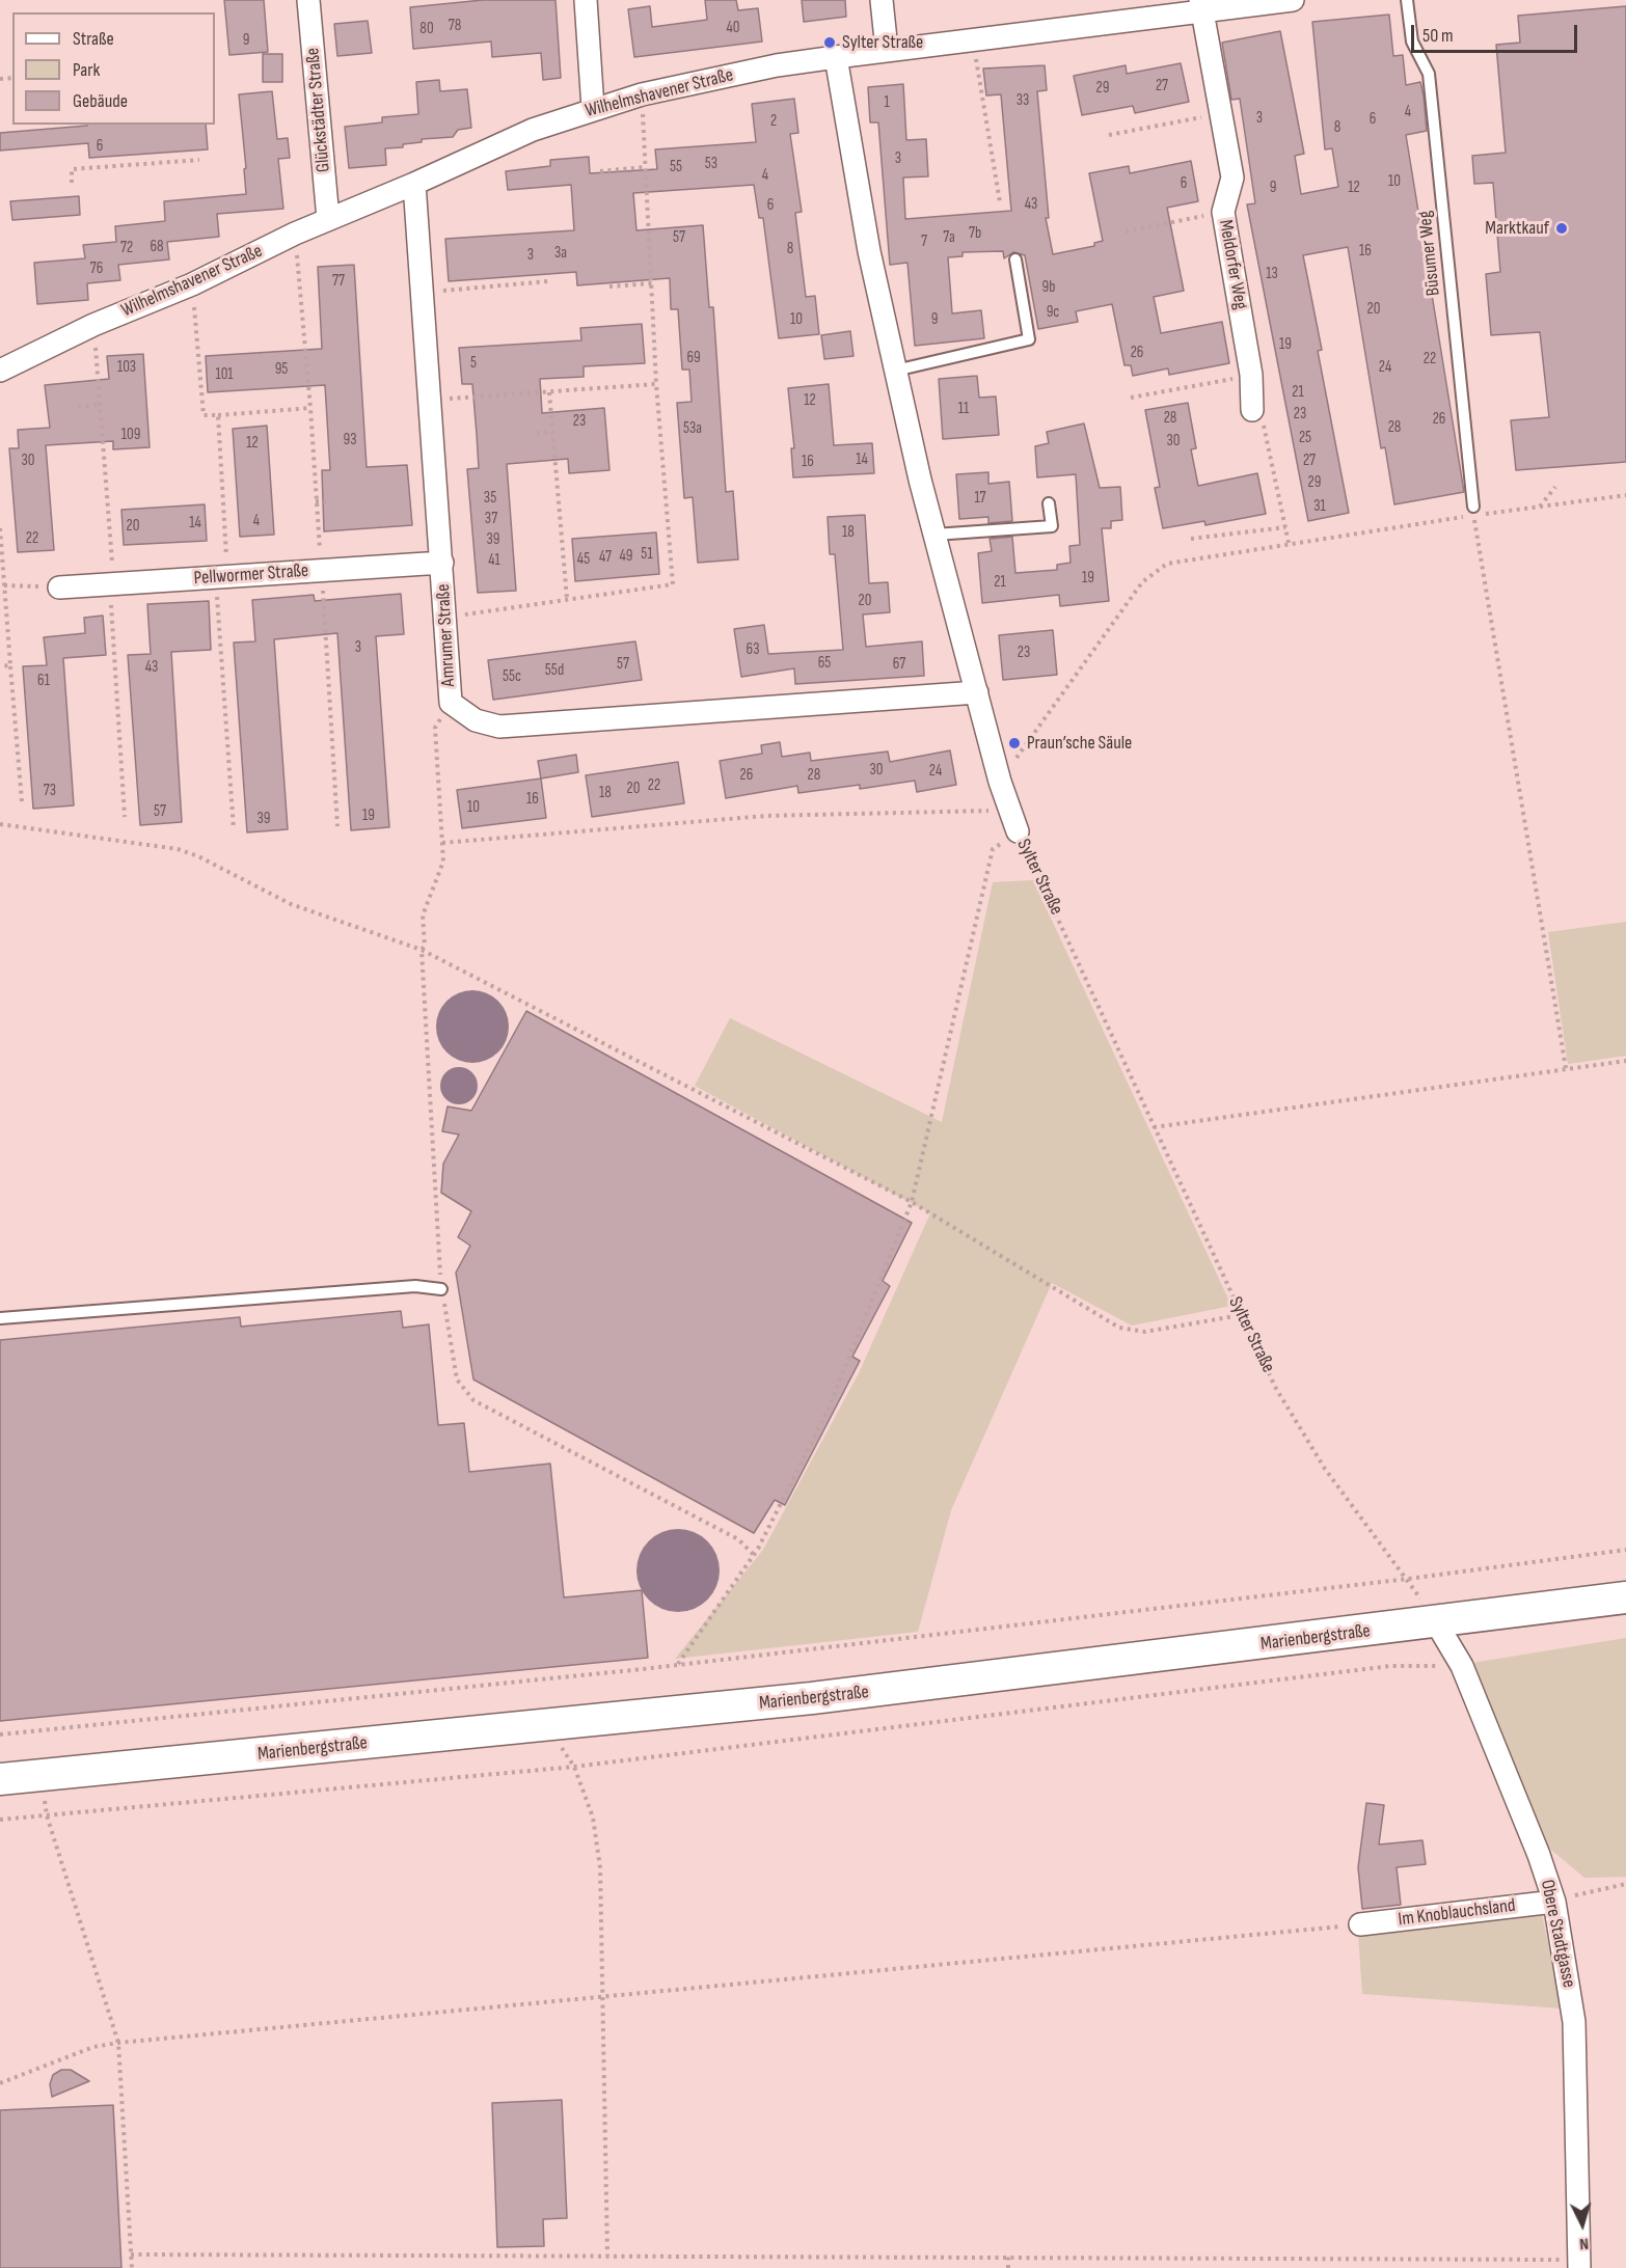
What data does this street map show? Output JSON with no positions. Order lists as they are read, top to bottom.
{
  "streets": {
    "main road": ["Marienbergstraße"],
    "street": [
      "Wilhelmshavener Straße",
      "Glückstädter Straße",
      "Meldorfer Weg",
      "Pellwormer Straße",
      "Amrumer Straße",
      "Sylter Straße",
      "Im Knoblauchsland",
      "Obere Stadtgasse"
    ],
    "lane": ["Büsumer Weg"]
  },
  "crossings": [
    ["Wilhelmshavener Straße", "Glückstädter Straße"],
    ["Wilhelmshavener Straße", "Meldorfer Weg"],
    ["Wilhelmshavener Straße", "Amrumer Straße"],
    ["Wilhelmshavener Straße", "Sylter Straße"],
    ["Pellwormer Straße", "Amrumer Straße"],
    ["Amrumer Straße", "Sylter Straße"],
    ["Sylter Straße", "Marienbergstraße"],
    ["Sylter Straße", "Obere Stadtgasse"],
    ["Marienbergstraße", "Obere Stadtgasse"],
    ["Im Knoblauchsland", "Obere Stadtgasse"]
  ],
  "places": ["Sylter Straße", "Marktkauf", "Praun’sche Säule"],
  "house_numbers": [
    "78",
    "40",
    "80",
    "9",
    "27",
    "29",
    "33",
    "1",
    "4",
    "3",
    "6",
    "2",
    "8",
    "6",
    "3",
    "53",
    "55",
    "4",
    "10",
    "6",
    "9",
    "12",
    "43",
    "6",
    "7b",
    "57",
    "7a",
    "7",
    "68",
    "72",
    "8",
    "16",
    "3a",
    "3",
    "76",
    "13",
    "77",
    "9b",
    "20",
    "9c",
    "10",
    "9",
    "19",
    "26",
    "69",
    "22",
    "5",
    "103",
    "24",
    "95",
    "101",
    "21",
    "12",
    "11",
    "23",
    "28",
    "26",
    "23",
    "28",
    "53a",
    "109",
    "25",
    "93",
    "30",
    "12",
    "14",
    "30",
    "27",
    "16",
    "29",
    "35",
    "17",
    "31",
    "37",
    "4",
    "14",
    "20",
    "18",
    "22",
    "39",
    "51",
    "49",
    "47",
    "45",
    "41",
    "19",
    "21",
    "20",
    "3",
    "63",
    "23",
    "65",
    "57",
    "67",
    "43",
    "55d",
    "55c",
    "61",
    "30",
    "24",
    "26",
    "28",
    "22",
    "20",
    "73",
    "18",
    "16",
    "10",
    "57",
    "19",
    "39"
  ],
  "legend": ["Straße", "Park", "Gebäude"],
  "scale_bar": "50 m",
  "north": "bottom"
}
